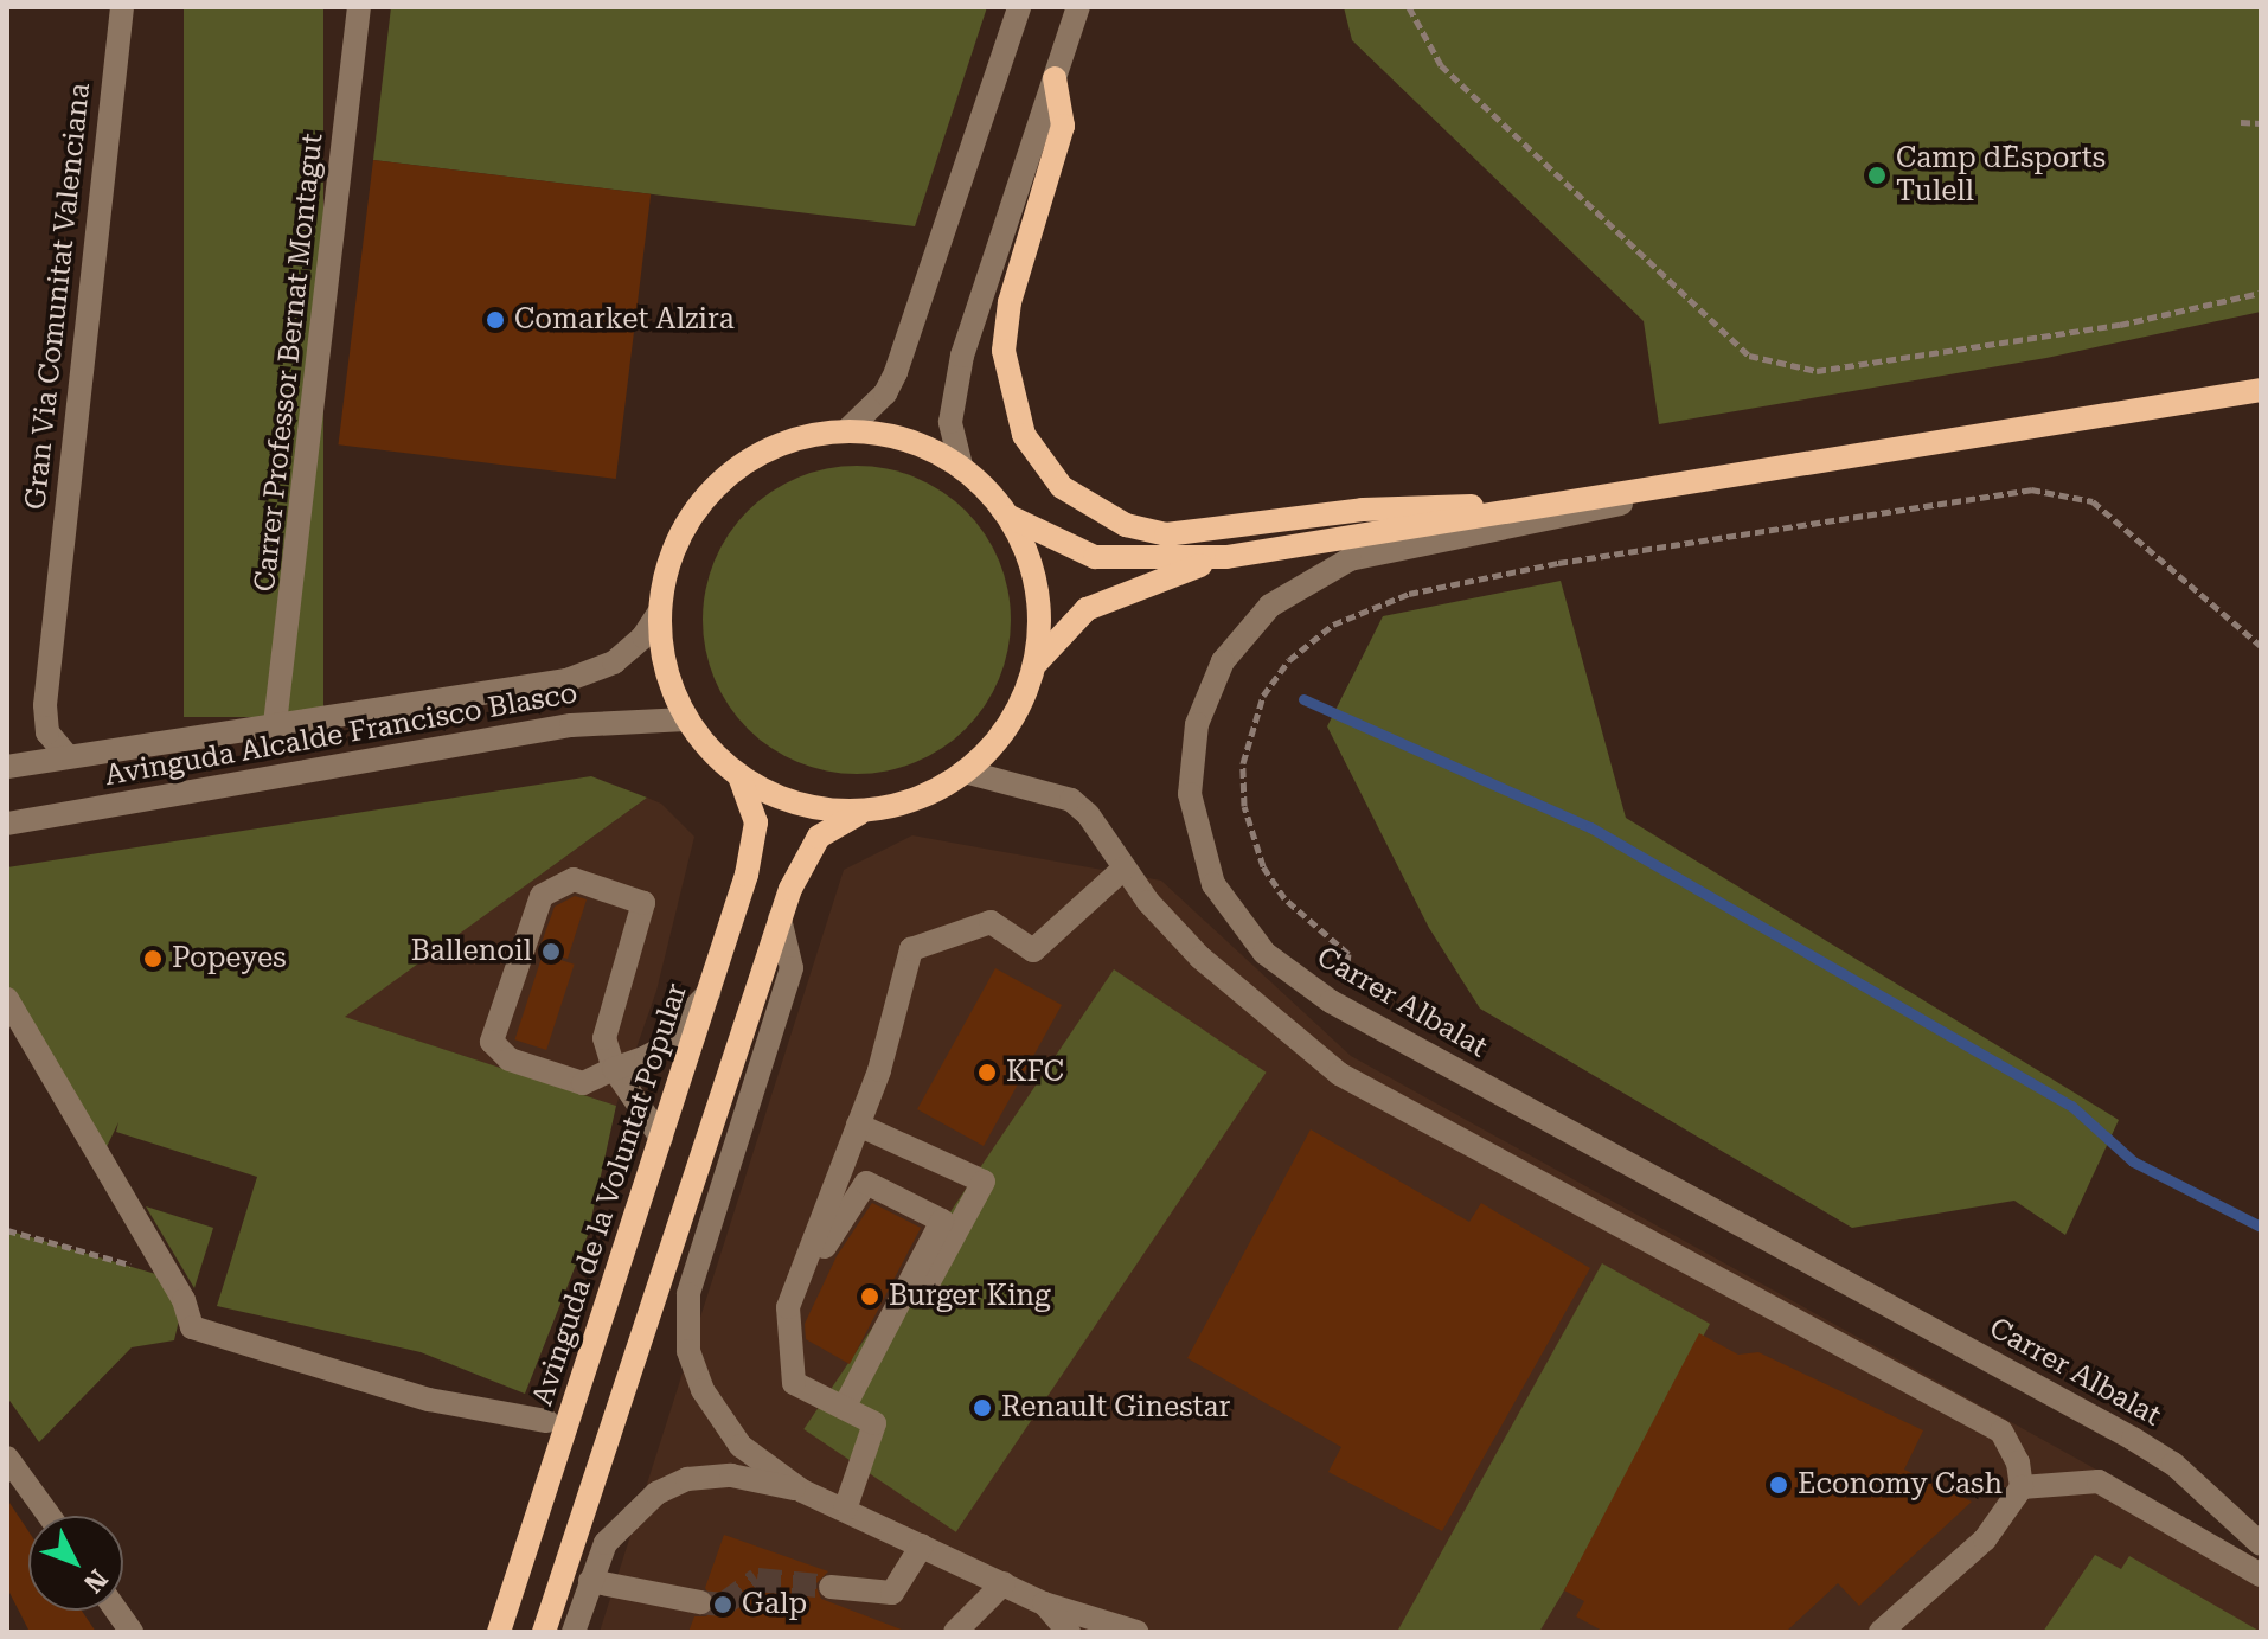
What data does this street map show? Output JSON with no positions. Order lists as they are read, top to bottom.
{
  "streets": {
    "main road": ["Avinguda de la Voluntat Popular"],
    "street": [
      "Gran Via Comunitat Valenciana",
      "Carrer Professor Bernat Montagut",
      "Avinguda Alcalde Francisco Blasco",
      "Carrer Albalat"
    ]
  },
  "crossings": [
    ["Gran Via Comunitat Valenciana", "Avinguda Alcalde Francisco Blasco"],
    ["Carrer Professor Bernat Montagut", "Avinguda Alcalde Francisco Blasco"]
  ],
  "places": [
    "Camp d´Esports Tulell",
    "Comarket Alzira",
    "Ballenoil",
    "Popeyes",
    "KFC",
    "Burger King",
    "Renault Ginestar",
    "Economy Cash",
    "Galp"
  ],
  "north": "bottom right"
}
